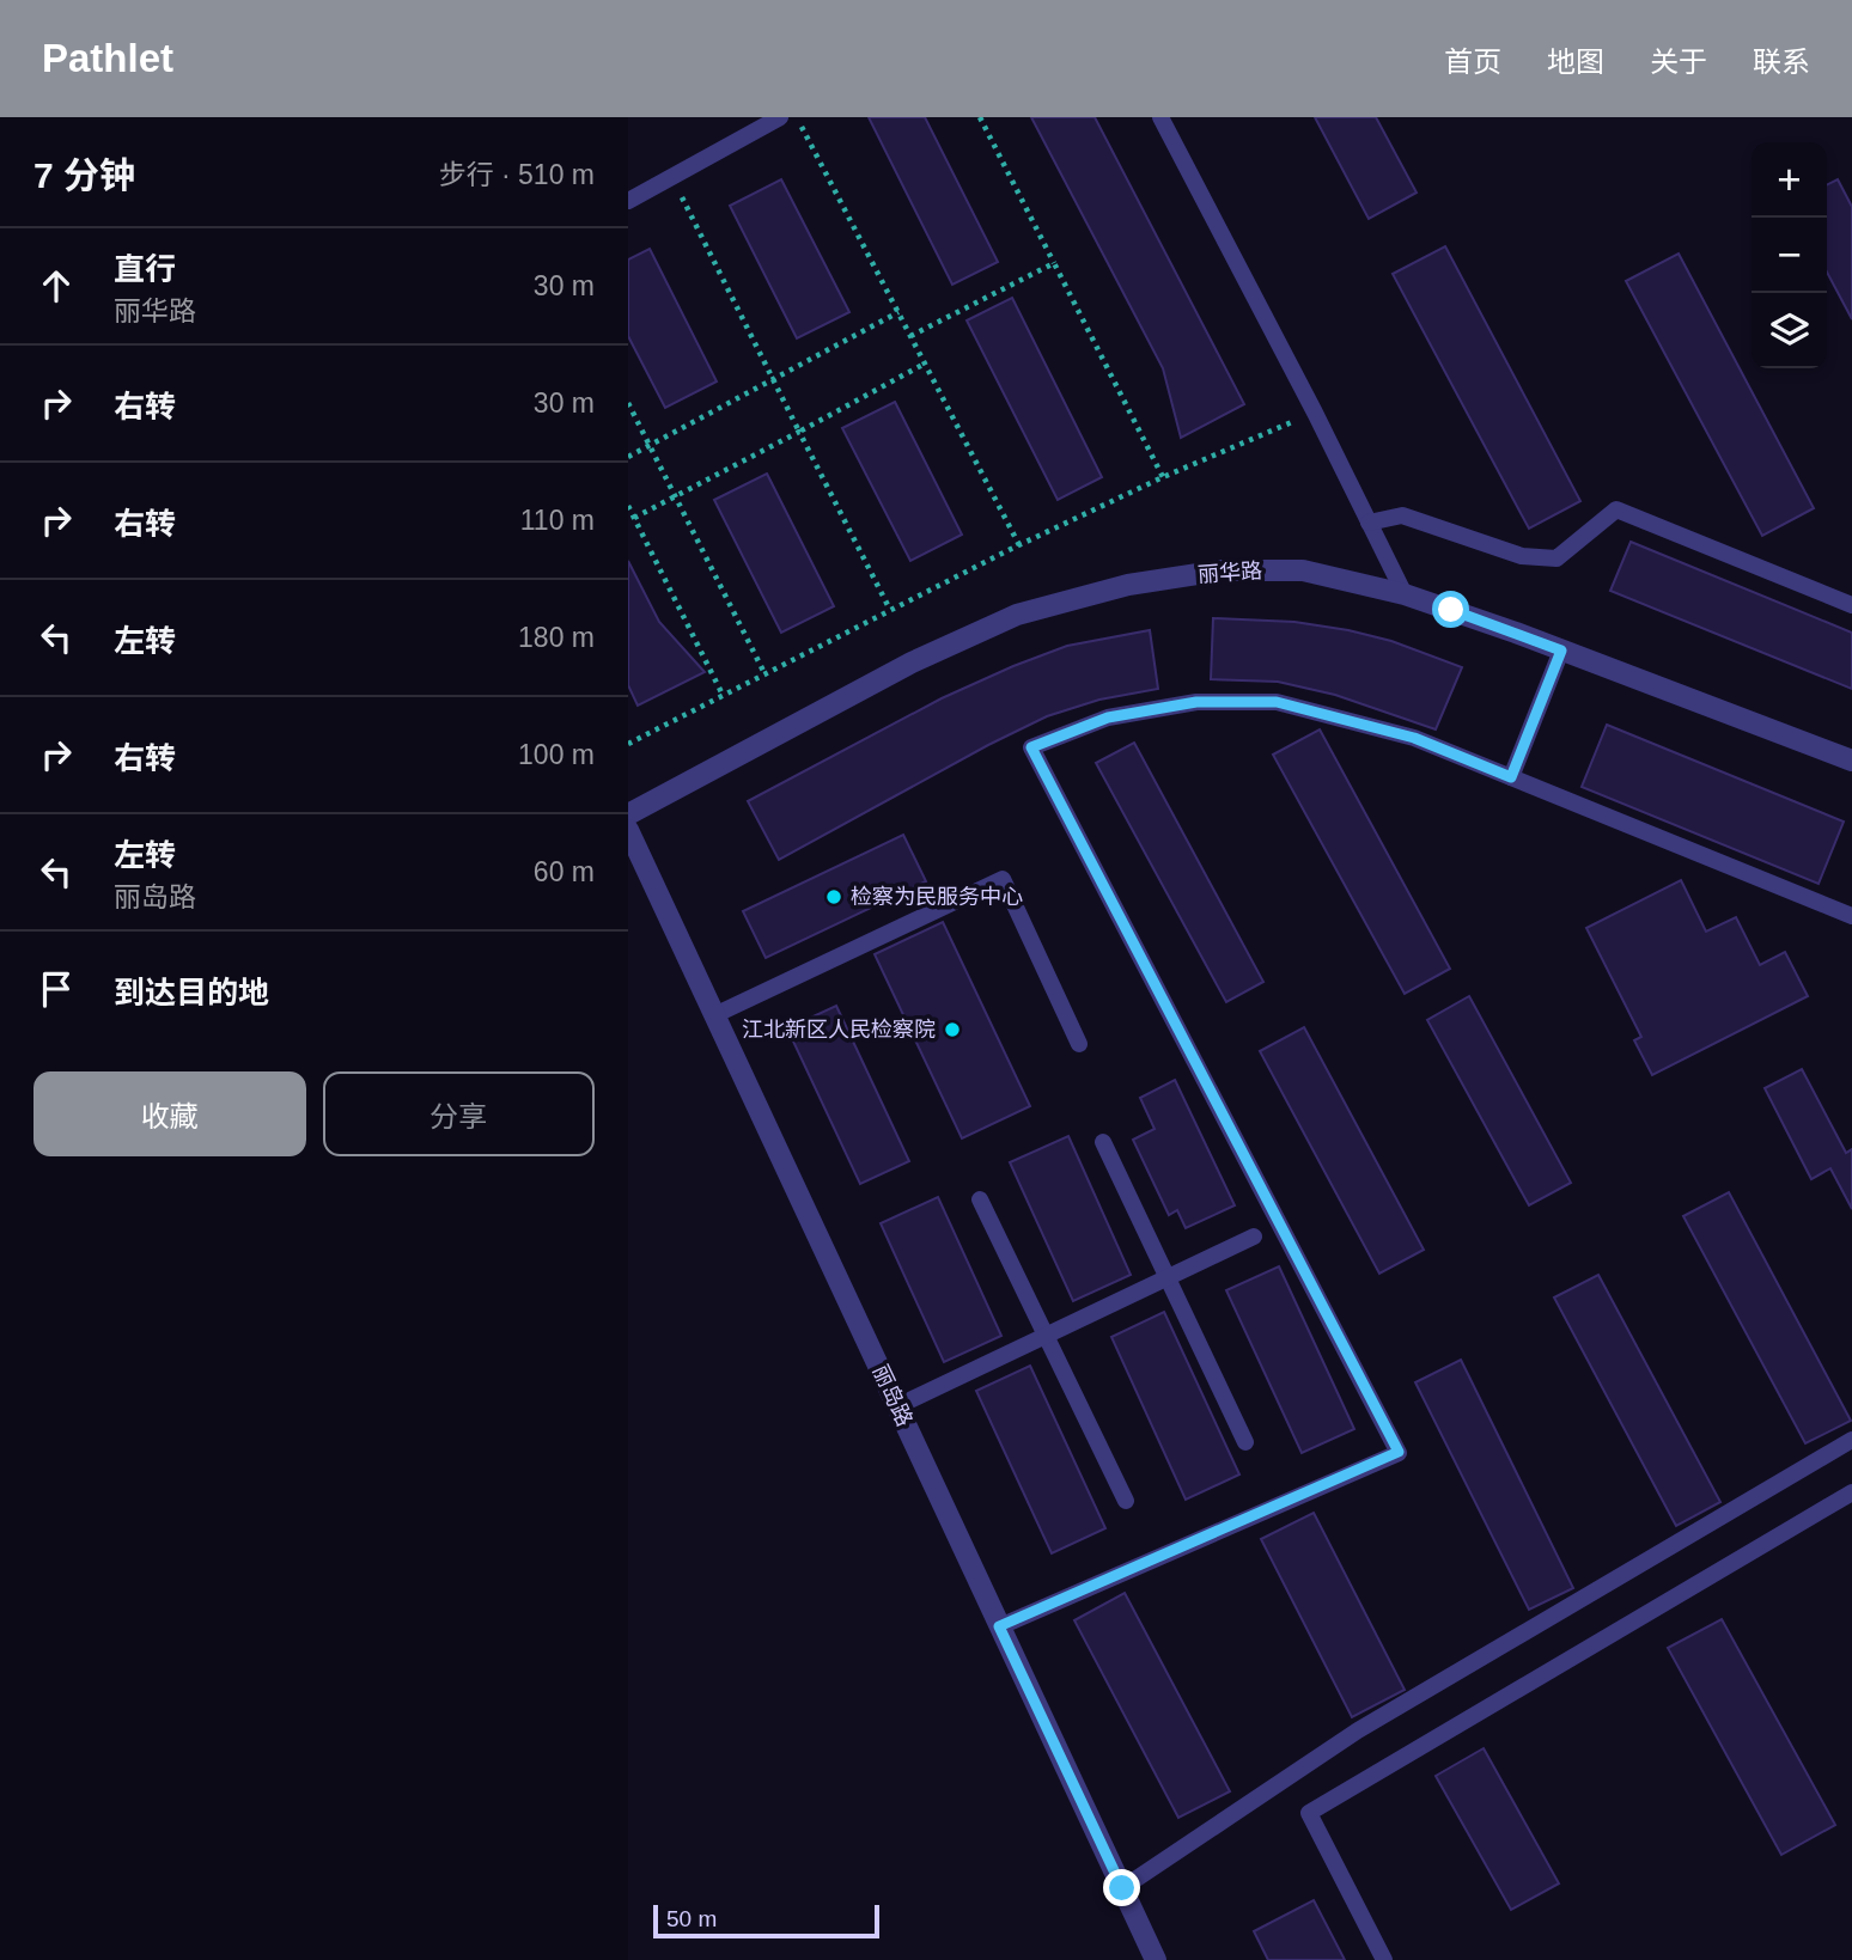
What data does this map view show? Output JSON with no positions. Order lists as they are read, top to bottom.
{
  "streets": {
    "street": ["丽华路", "丽岛路"]
  },
  "places": ["检察为民服务中心", "江北新区人民检察院"],
  "scale_bar": "50 m",
  "page": {
    "header": "Pathlet",
    "nav": [
      "首页",
      "地图",
      "关于",
      "联系"
    ],
    "heading": ["7 分钟", "步行 · 510 m"],
    "map_buttons": ["+", "−"],
    "list": [
      ["直行", "丽华路", "30 m"],
      ["右转", "30 m"],
      ["右转", "110 m"],
      ["左转", "180 m"],
      ["右转", "100 m"],
      ["左转", "丽岛路", "60 m"],
      "到达目的地"
    ],
    "buttons": ["收藏", "分享"],
    "scale": "50 m"
  }
}
